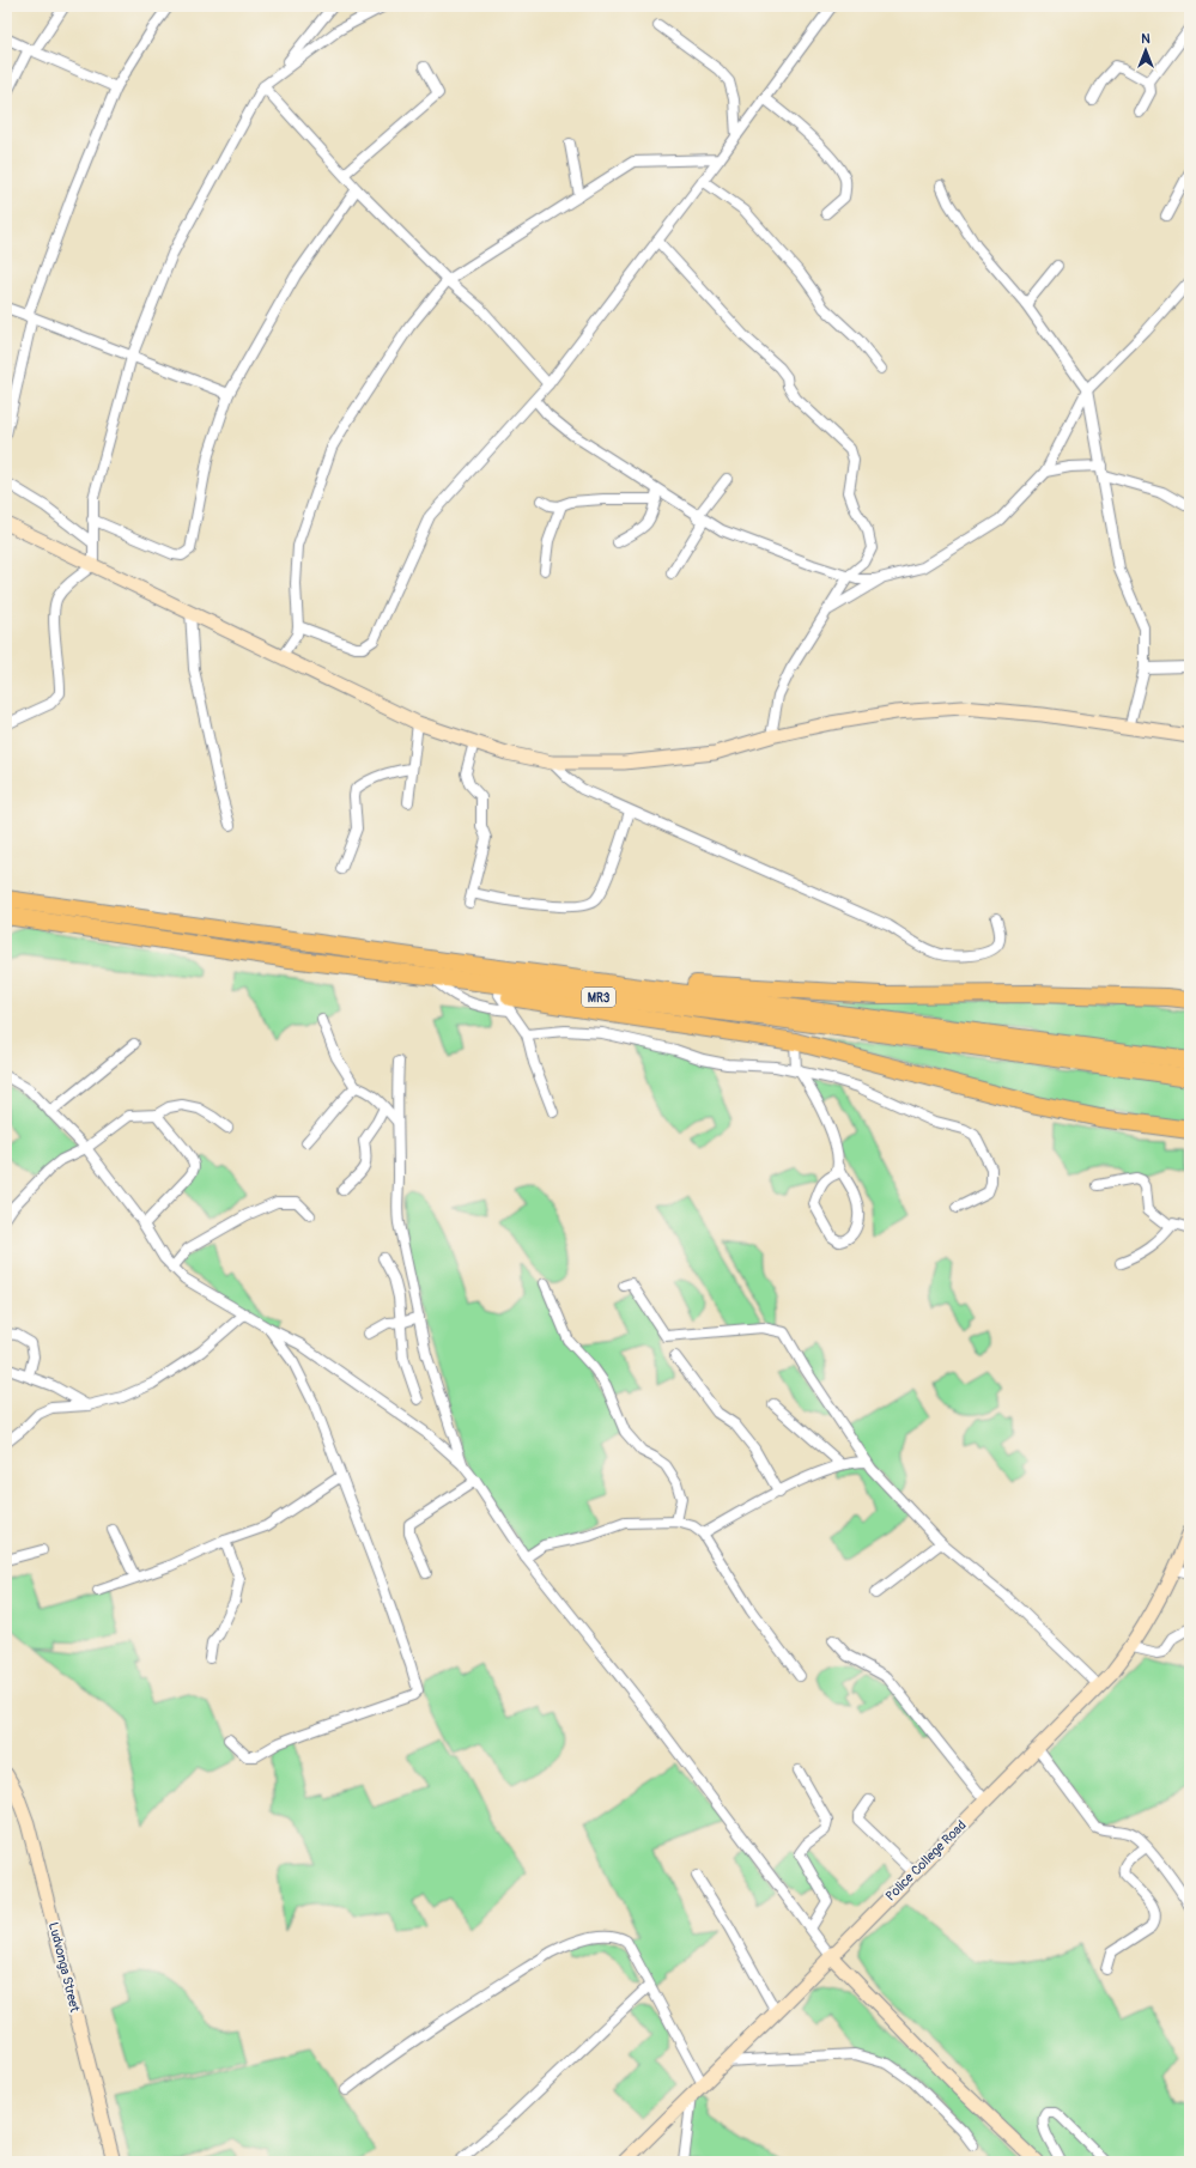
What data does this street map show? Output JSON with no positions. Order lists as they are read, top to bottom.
{
  "streets": {
    "highway": ["MR3"],
    "street": ["Police College Road", "Ludvonga Street"]
  },
  "north": "top"
}
